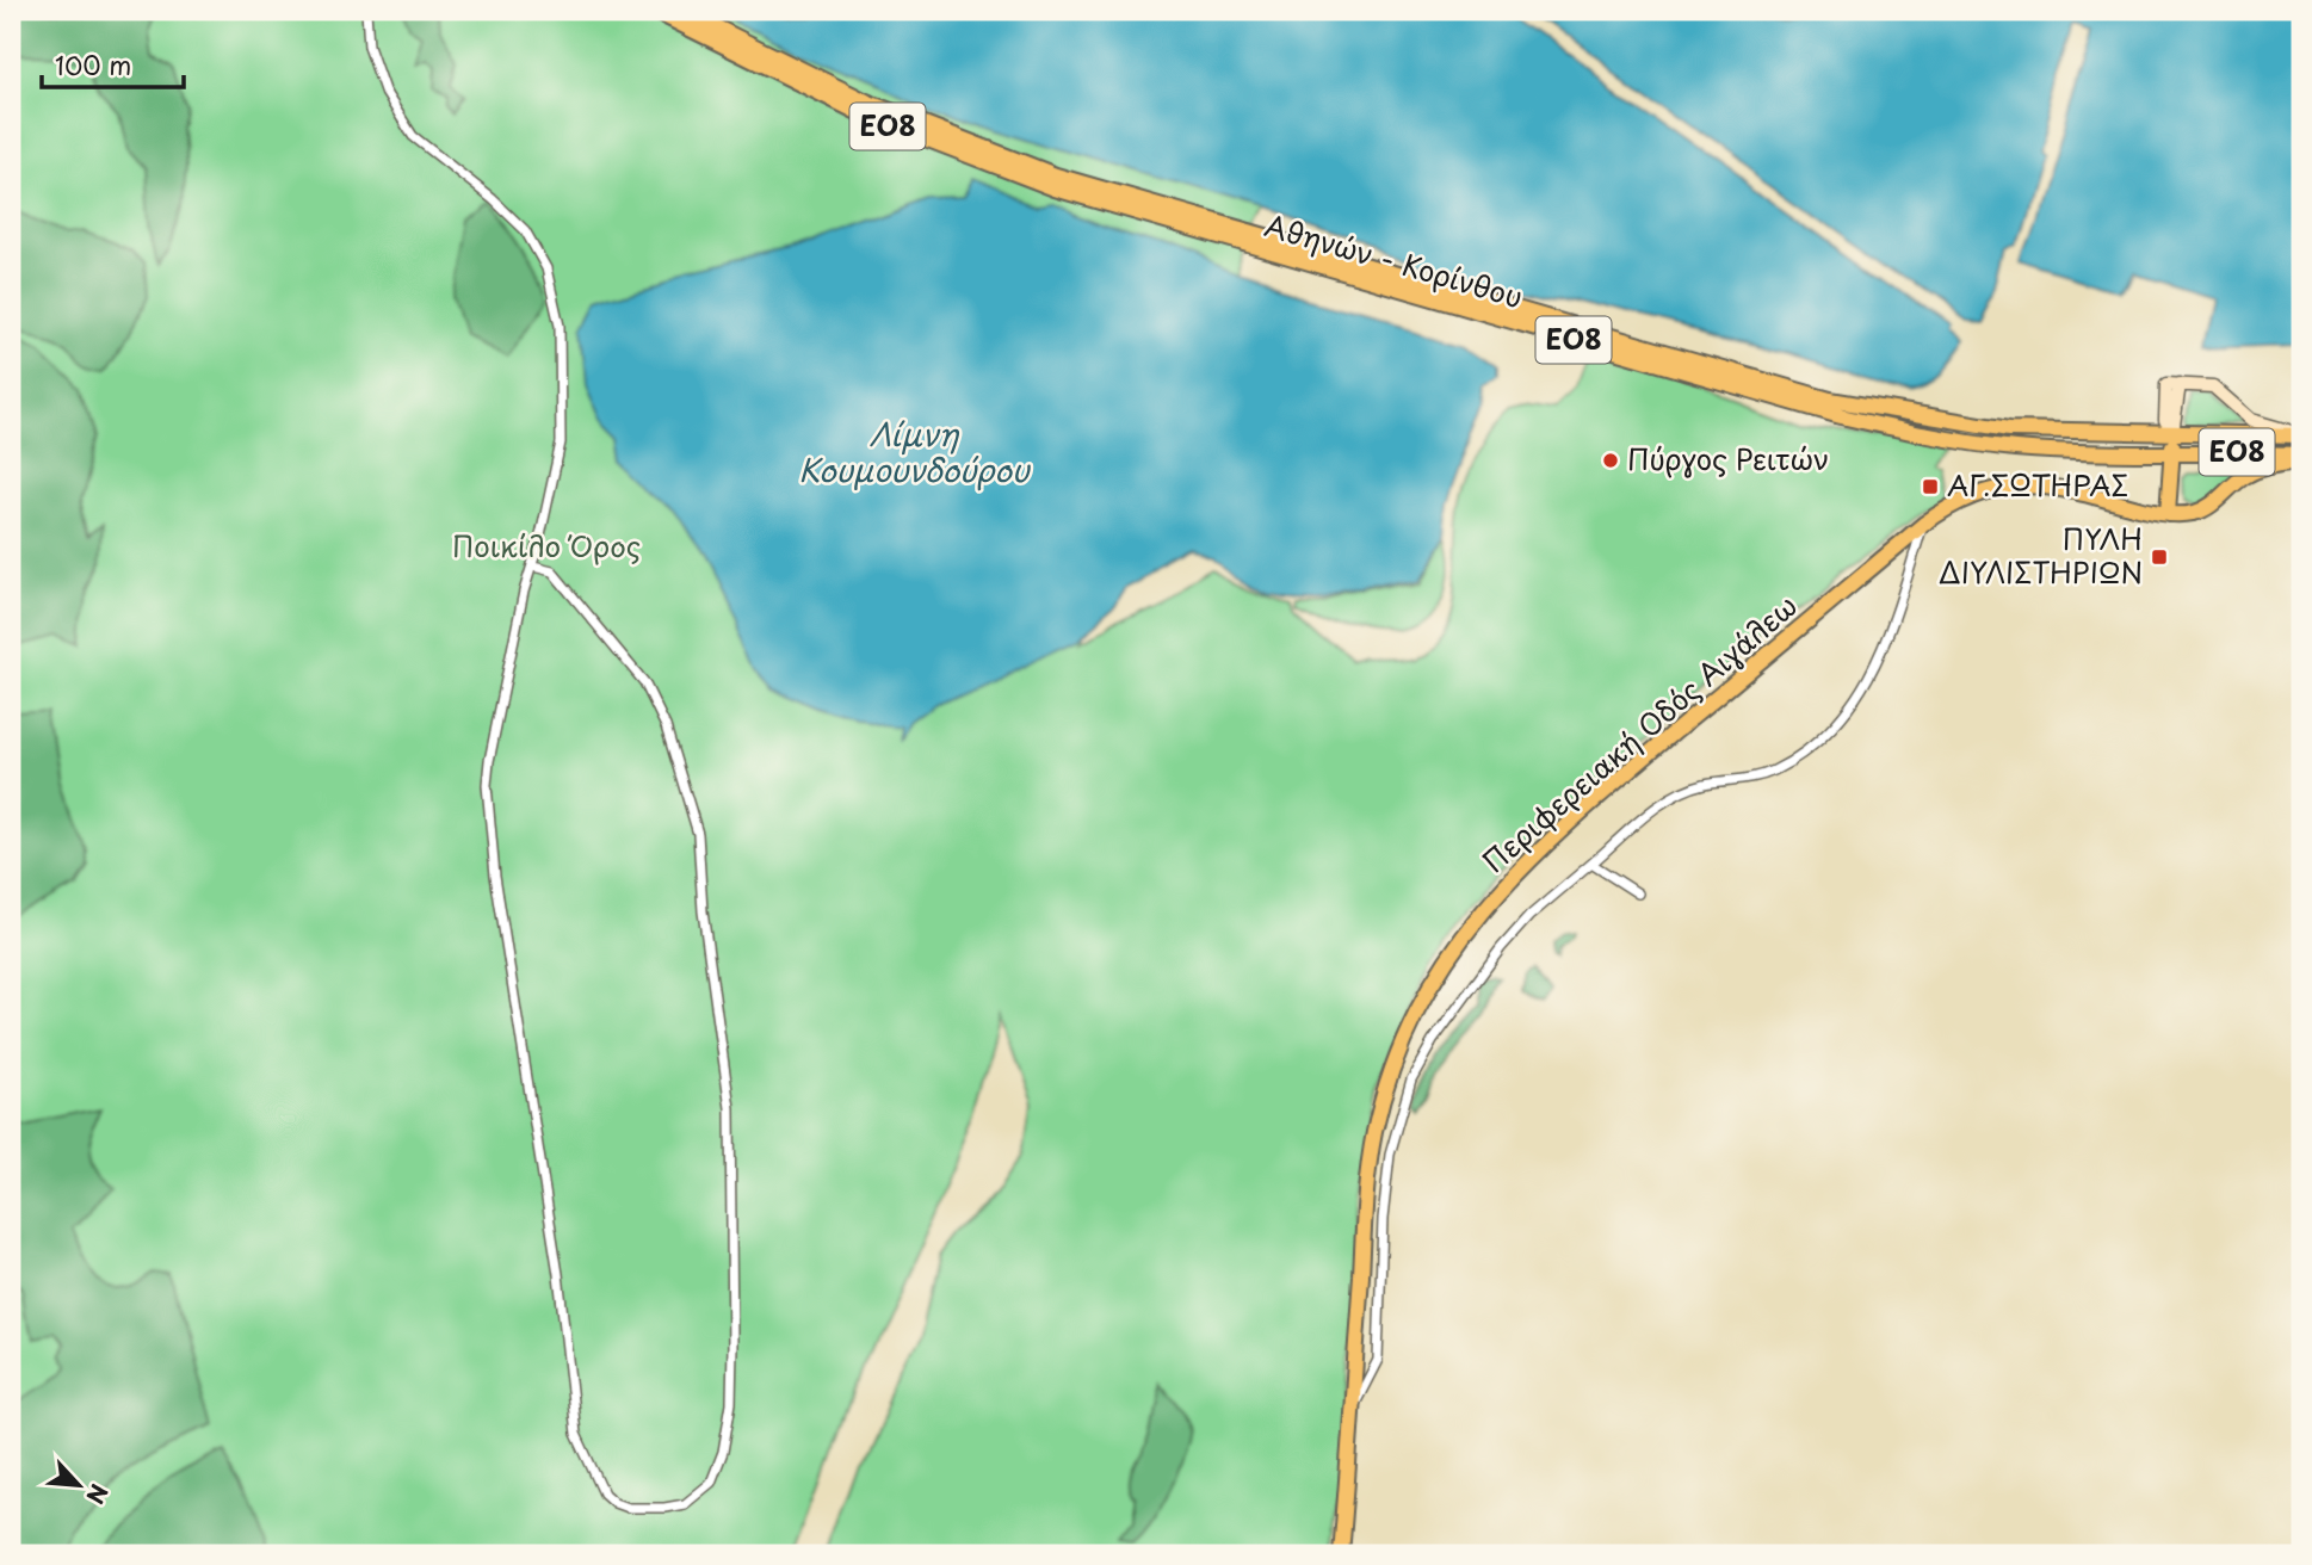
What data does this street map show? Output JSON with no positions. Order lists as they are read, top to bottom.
{
  "streets": {
    "highway": ["ΕΟ8", "Αθηνών - Κορίνθου", "Περιφερειακή Οδός Αιγάλεω"]
  },
  "water": ["Λίμνη Κουμουνδούρου"],
  "parks": ["Ποικίλο Όρος"],
  "places": {
    "other": ["Πύργος Ρειτών"],
    "transit": ["ΑΓ.ΣΩΤΗΡΑΣ", "ΠΥΛΗ ΔΙΥΛΙΣΤΗΡΙΩΝ"]
  },
  "scale_bar": "100 m",
  "north": "bottom right"
}
